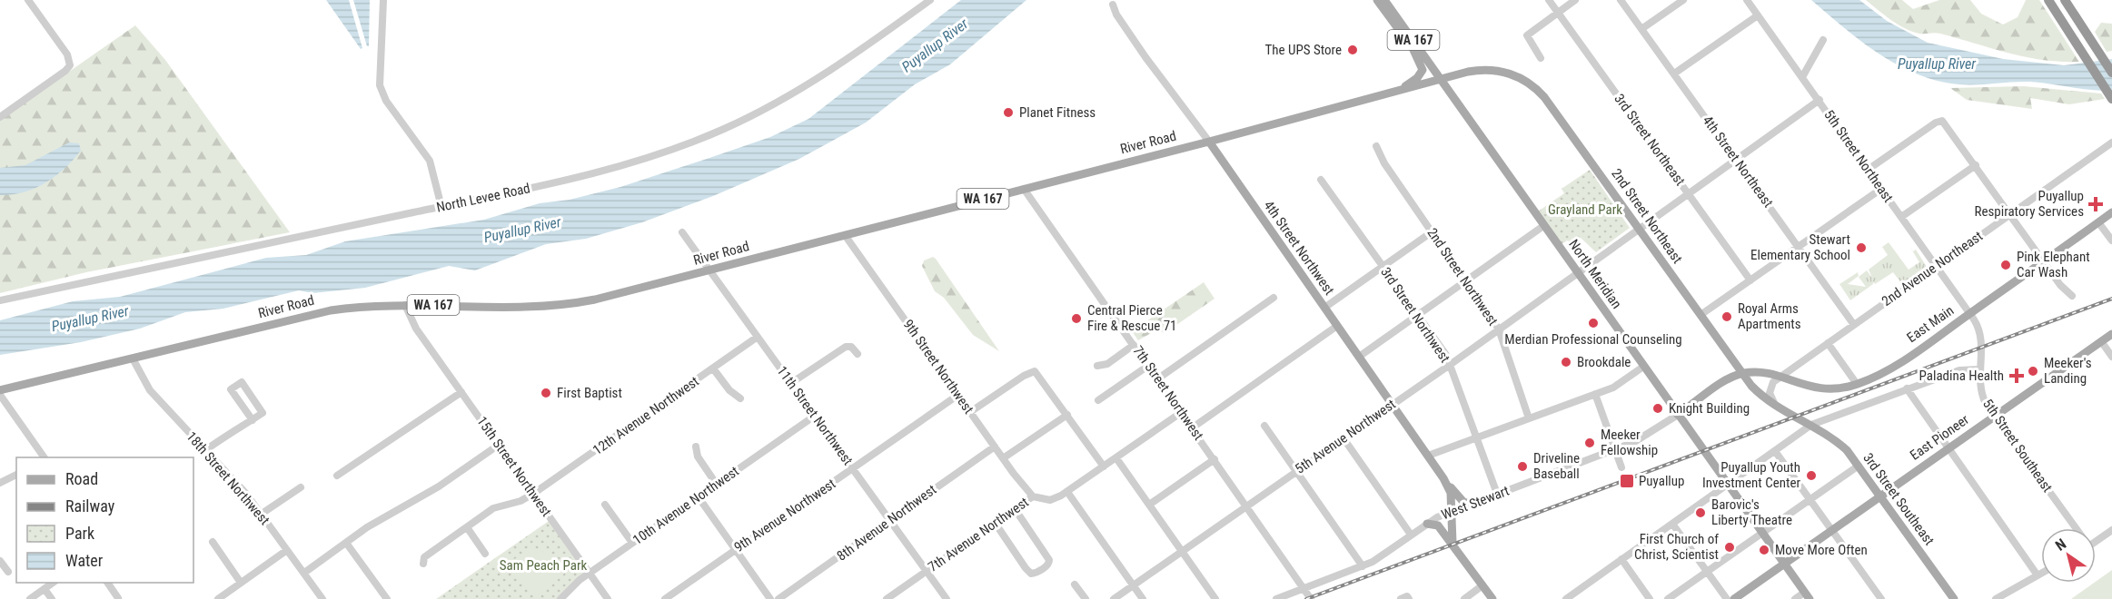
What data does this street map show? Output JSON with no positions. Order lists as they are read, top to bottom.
{
  "streets": {
    "main road": [
      "WA 167",
      "River Road",
      "2nd Street Northeast",
      "4th Street Northwest",
      "North Meridian",
      "East Main",
      "East Pioneer",
      "3rd Street Southeast"
    ],
    "street": [
      "3rd Street Northeast",
      "5th Street Northeast",
      "4th Street Northeast",
      "North Levee Road",
      "2nd Avenue Northeast",
      "2nd Street Northwest",
      "3rd Street Northwest",
      "9th Street Northwest",
      "7th Street Northwest",
      "12th Avenue Northwest",
      "11th Street Northwest",
      "5th Avenue Northwest",
      "5th Street Southeast",
      "15th Street Northwest",
      "18th Street Northwest",
      "West Stewart",
      "10th Avenue Northwest",
      "9th Avenue Northwest",
      "8th Avenue Northwest",
      "7th Avenue Northwest"
    ]
  },
  "crossings": [
    ["WA 167", "River Road"],
    ["WA 167", "North Meridian"],
    ["3rd Street Northeast", "5th Avenue Northwest"],
    ["River Road", "2nd Street Northeast"],
    ["River Road", "4th Street Northwest"],
    ["River Road", "North Meridian"],
    ["River Road", "9th Street Northwest"],
    ["River Road", "7th Street Northwest"],
    ["River Road", "11th Street Northwest"],
    ["River Road", "15th Street Northwest"],
    ["River Road", "18th Street Northwest"],
    ["5th Street Northeast", "2nd Avenue Northeast"],
    ["5th Street Northeast", "East Main"],
    ["5th Street Northeast", "5th Avenue Northwest"],
    ["5th Street Northeast", "5th Street Southeast"],
    ["4th Street Northeast", "2nd Avenue Northeast"],
    ["4th Street Northeast", "5th Avenue Northwest"],
    ["2nd Street Northeast", "North Meridian"],
    ["2nd Street Northeast", "East Main"],
    ["2nd Street Northeast", "5th Avenue Northwest"],
    ["2nd Street Northeast", "3rd Street Southeast"],
    ["4th Street Northwest", "5th Avenue Northwest"],
    ["4th Street Northwest", "West Stewart"],
    ["2nd Avenue Northeast", "East Main"],
    ["North Meridian", "5th Avenue Northwest"],
    ["North Meridian", "East Pioneer"],
    ["North Meridian", "West Stewart"],
    ["2nd Street Northwest", "5th Avenue Northwest"],
    ["3rd Street Northwest", "5th Avenue Northwest"],
    ["3rd Street Northwest", "West Stewart"],
    ["East Main", "5th Street Southeast"],
    ["9th Street Northwest", "9th Avenue Northwest"],
    ["9th Street Northwest", "8th Avenue Northwest"],
    ["9th Street Northwest", "7th Avenue Northwest"],
    ["7th Street Northwest", "5th Avenue Northwest"],
    ["7th Street Northwest", "West Stewart"],
    ["7th Street Northwest", "7th Avenue Northwest"],
    ["12th Avenue Northwest", "11th Street Northwest"],
    ["12th Avenue Northwest", "15th Street Northwest"],
    ["11th Street Northwest", "10th Avenue Northwest"],
    ["11th Street Northwest", "9th Avenue Northwest"],
    ["11th Street Northwest", "8th Avenue Northwest"],
    ["11th Street Northwest", "7th Avenue Northwest"],
    ["East Pioneer", "5th Street Southeast"],
    ["East Pioneer", "3rd Street Southeast"],
    ["15th Street Northwest", "10th Avenue Northwest"]
  ],
  "water": ["Puyallup River"],
  "parks": ["Grayland Park", "Sam Peach Park"],
  "places": {
    "other": [
      "The UPS Store",
      "Planet Fitness",
      "Stewart Elementary School",
      "Pink Elephant Car Wash",
      "Royal Arms Apartments",
      "Central Pierce Fire & Rescue 71",
      "Merdian Professional Counseling",
      "Brookdale",
      "Meeker's Landing",
      "First Baptist",
      "Knight Building",
      "Meeker Fellowship",
      "Driveline Baseball",
      "Puyallup Youth Investment Center",
      "Barovic's Liberty Theatre",
      "First Church of Christ, Scientist",
      "Move More Often"
    ],
    "health": ["Puyallup Respiratory Services", "Paladina Health"],
    "transit": ["Puyallup"]
  },
  "legend": [
    "Road",
    "Railway",
    "Park",
    "Water"
  ],
  "north": "top left"
}
